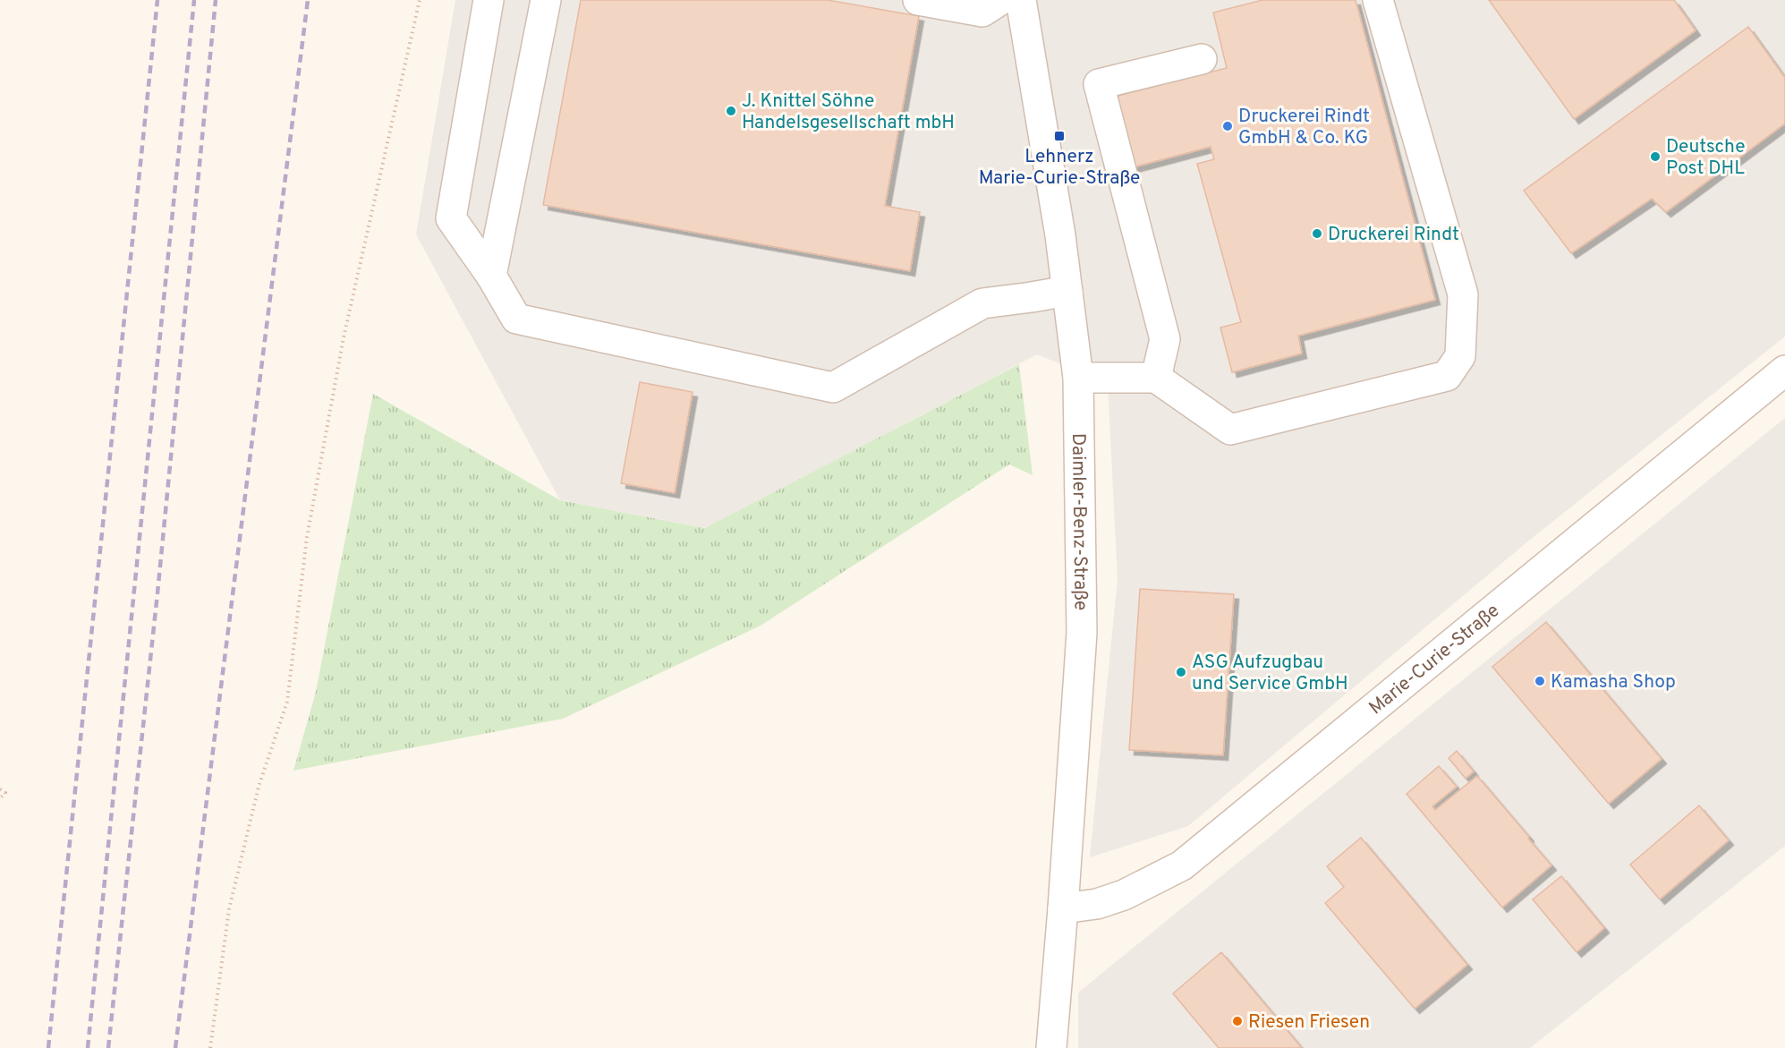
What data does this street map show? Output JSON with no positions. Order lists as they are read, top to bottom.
{
  "streets": {
    "street": ["Daimler-Benz-Straße", "Marie-Curie-Straße"]
  },
  "crossings": [
    ["Daimler-Benz-Straße", "Marie-Curie-Straße"]
  ],
  "places": {
    "other": [
      "J. Knittel Söhne Handelsgesellschaft mbH",
      "Druckerei Rindt GmbH & Co. KG",
      "Deutsche Post DHL",
      "Druckerei Rindt",
      "ASG Aufzugbau und Service GmbH",
      "Kamasha Shop",
      "Riesen Friesen"
    ],
    "transit": ["Lehnerz Marie-Curie-Straße"]
  }
}
